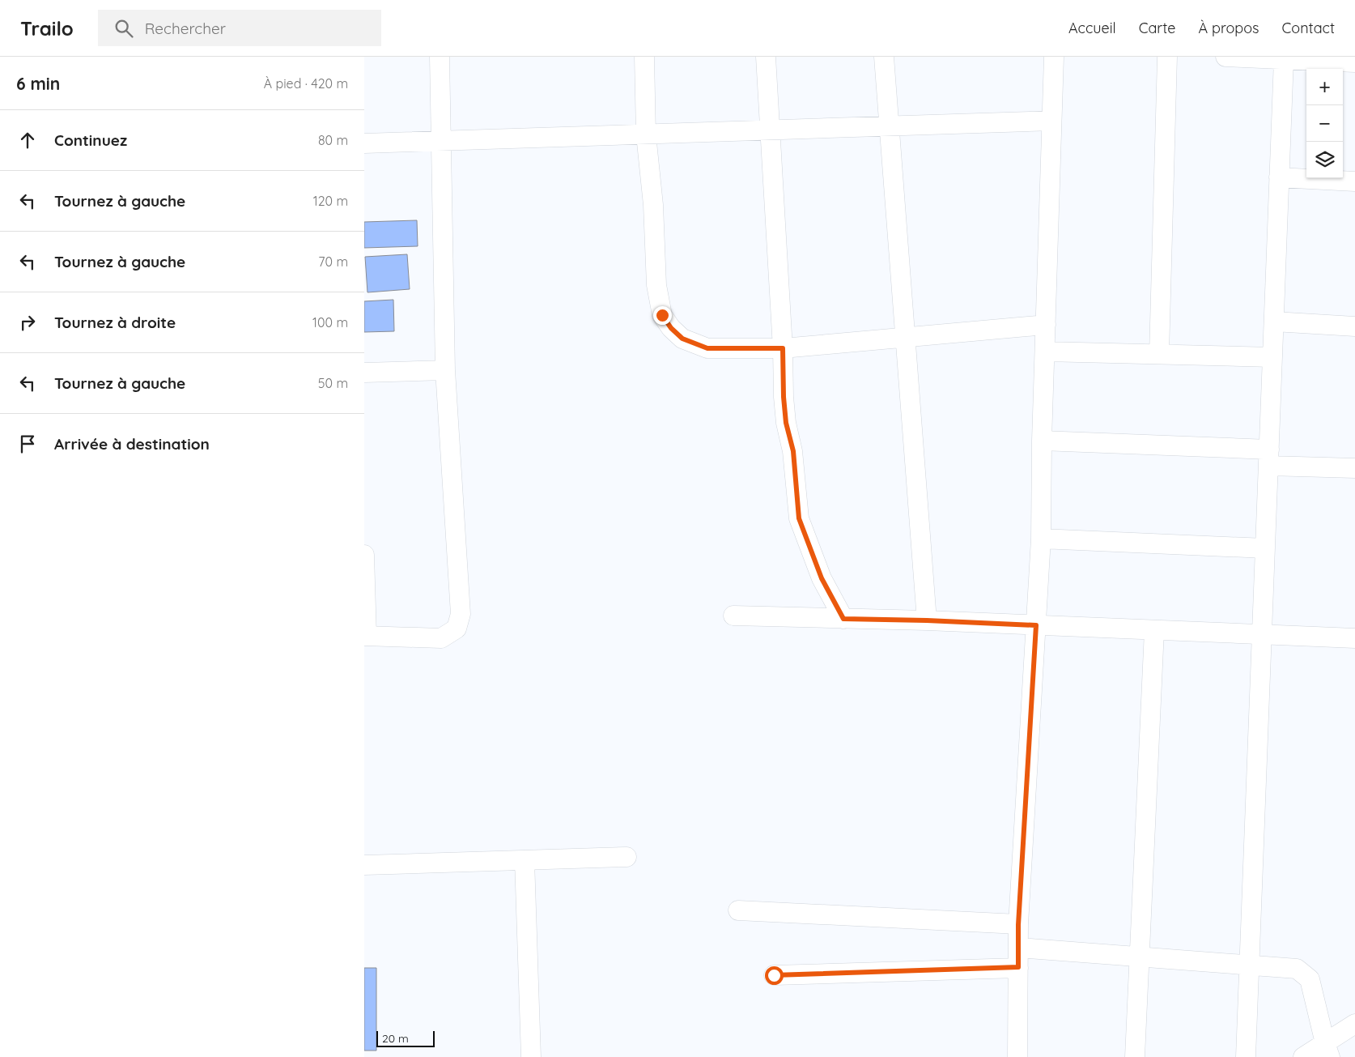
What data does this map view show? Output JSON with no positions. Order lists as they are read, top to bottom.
{
  "scale_bar": "20 m",
  "page": {
    "header": "Trailo",
    "search": "Rechercher",
    "nav": [
      "Accueil",
      "Carte",
      "À propos",
      "Contact"
    ],
    "heading": ["6 min", "À pied · 420 m"],
    "map_buttons": ["+", "−"],
    "list": [
      ["Continuez", "80 m"],
      ["Tournez à gauche", "120 m"],
      ["Tournez à gauche", "70 m"],
      ["Tournez à droite", "100 m"],
      ["Tournez à gauche", "50 m"],
      "Arrivée à destination"
    ],
    "scale": "20 m"
  }
}
